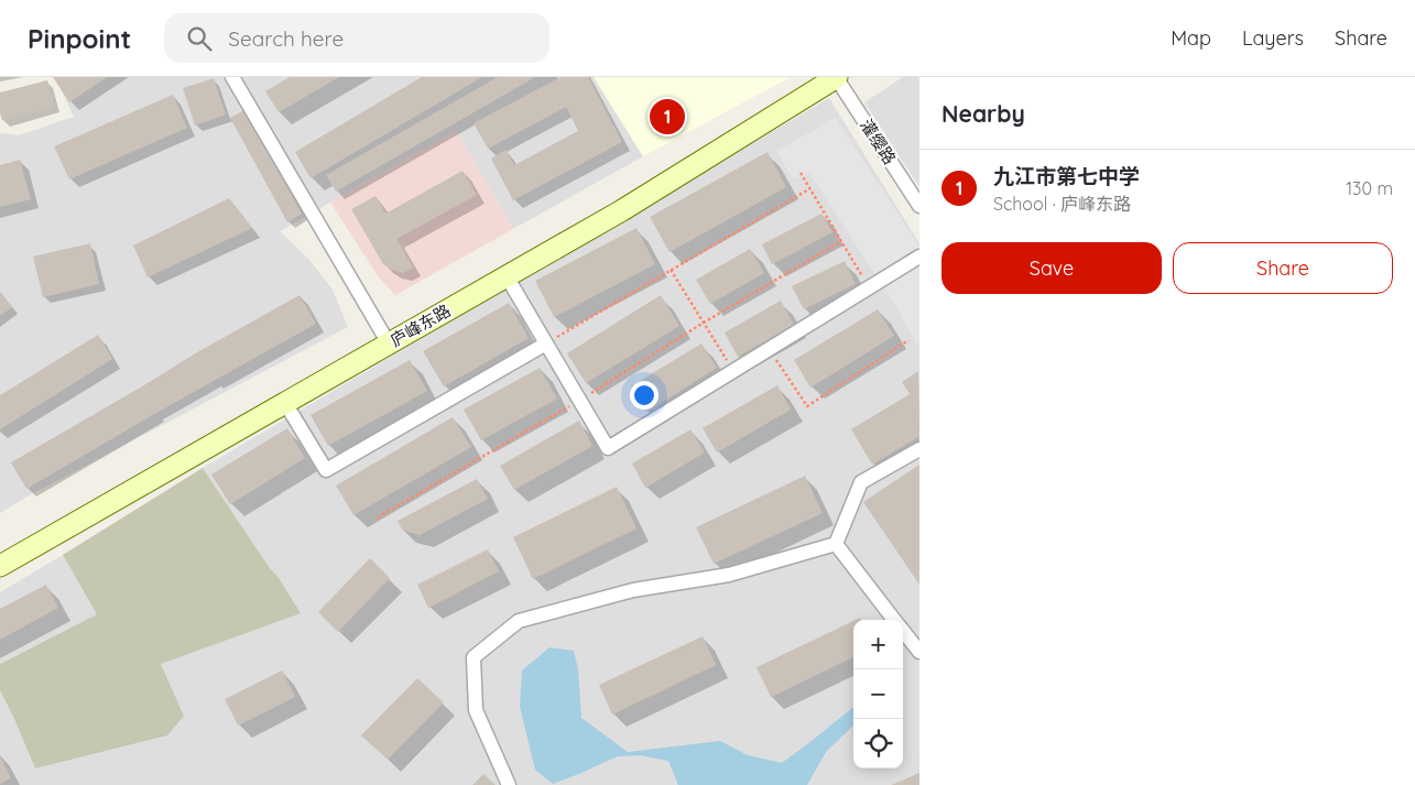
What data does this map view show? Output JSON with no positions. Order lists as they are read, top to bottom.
{
  "streets": {
    "main road": ["庐峰东路"],
    "street": ["灌缨路"]
  },
  "crossings": [
    ["灌缨路", "庐峰东路"]
  ],
  "page": {
    "header": "Pinpoint",
    "search": "Search here",
    "nav": ["Map", "Layers", "Share"],
    "heading": "Nearby",
    "pins": "1",
    "list": [
      {
        "mark": "1",
        "name": "九江市第七中学",
        "note": "School · 庐峰东路",
        "value": "130 m"
      }
    ],
    "buttons": ["Save", "Share"],
    "map_buttons": ["+", "−"]
  }
}
